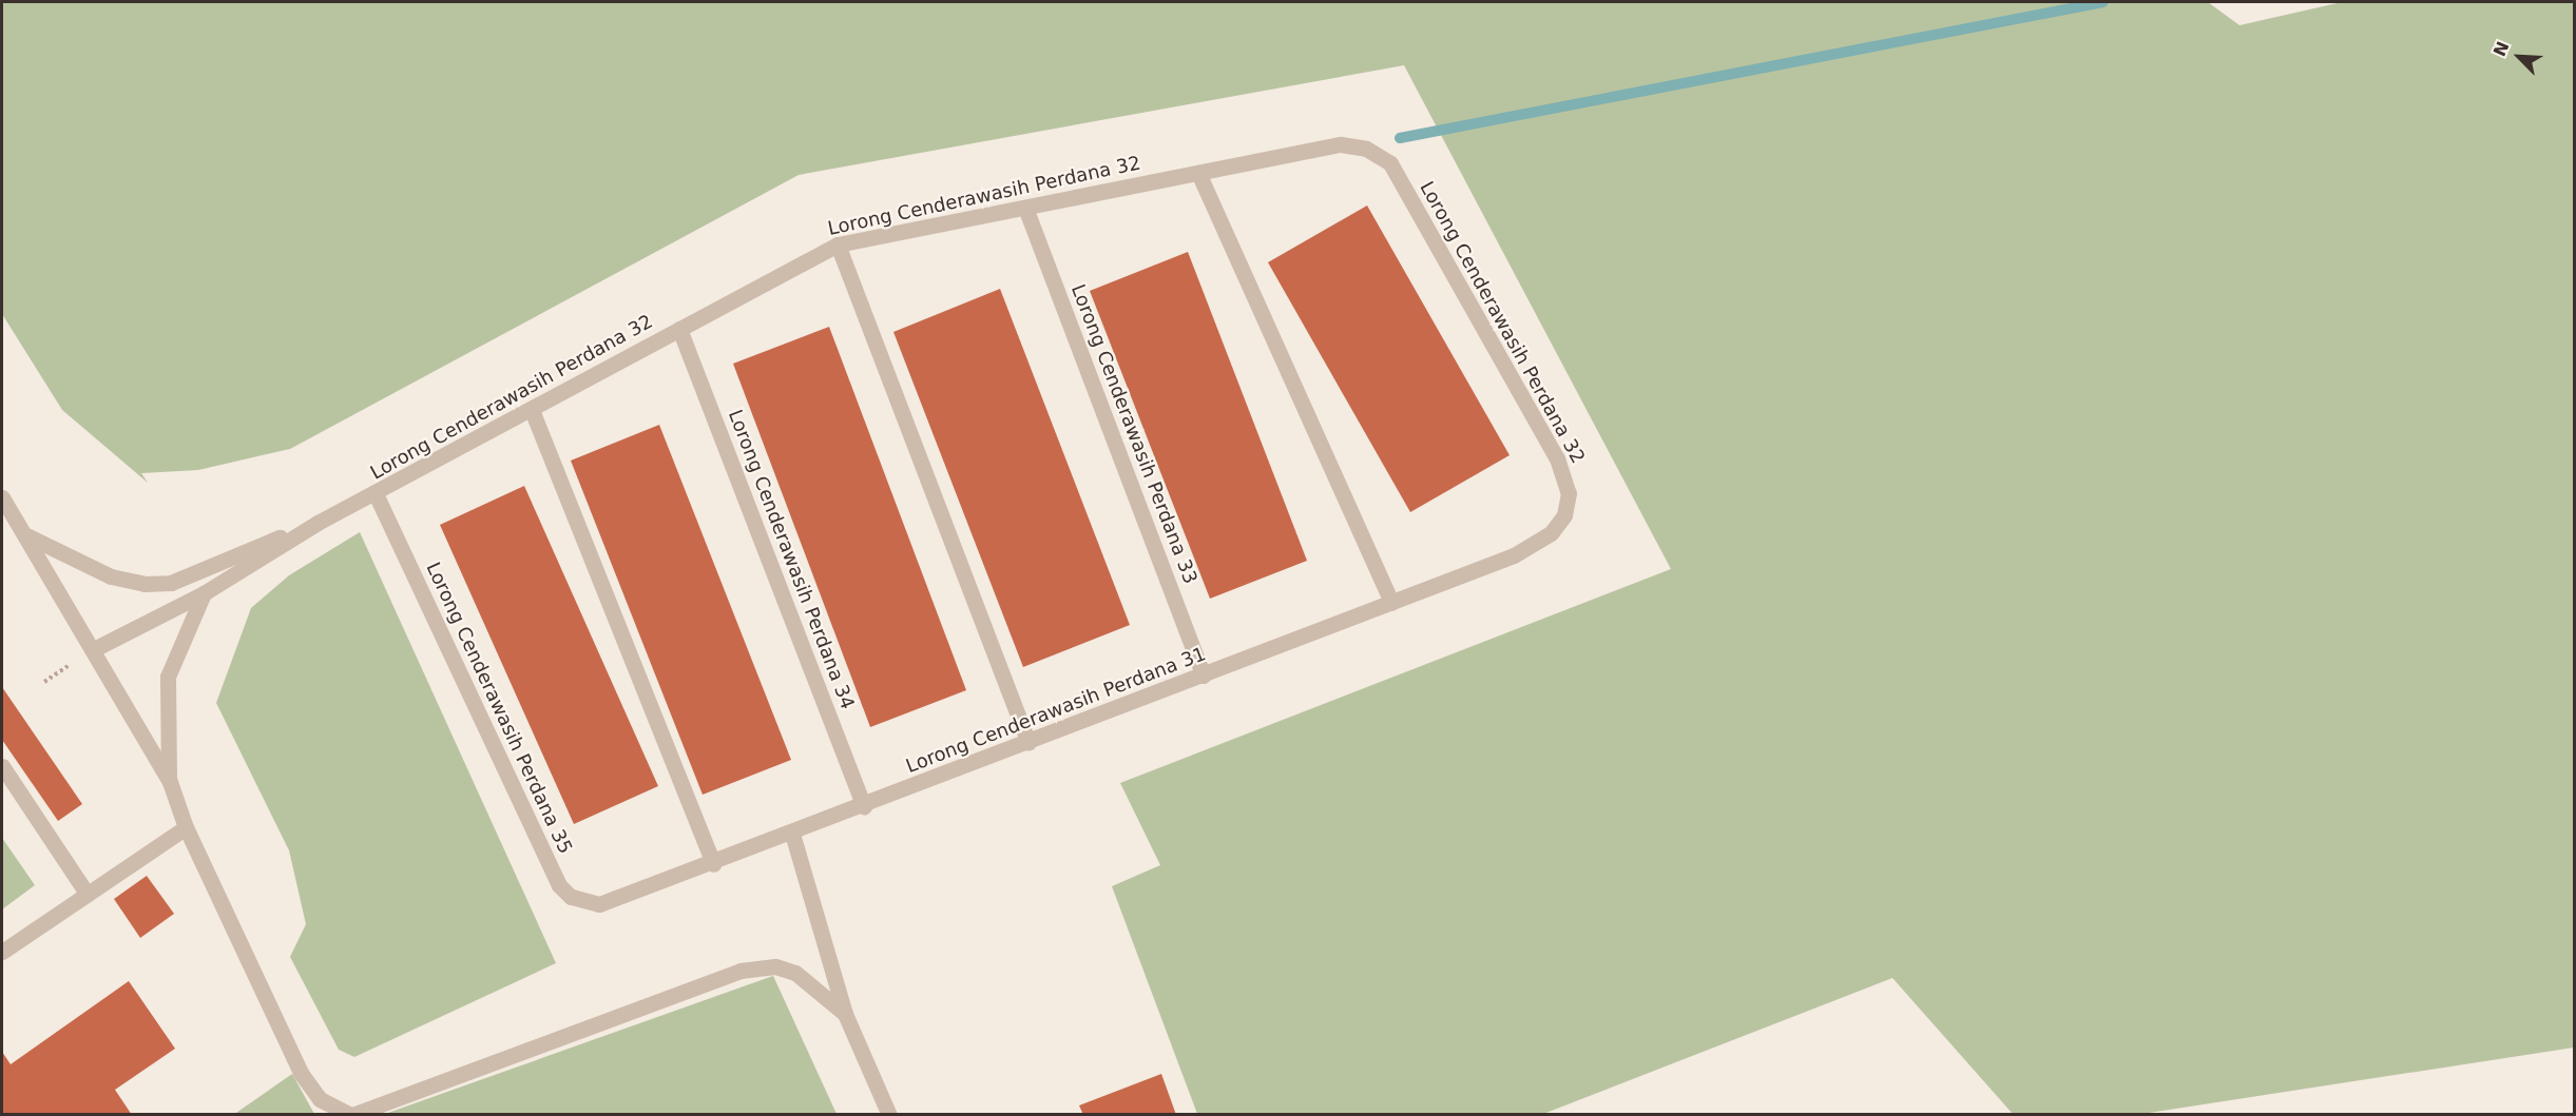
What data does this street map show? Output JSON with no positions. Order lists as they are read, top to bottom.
{
  "streets": {
    "street": [
      "Lorong Cenderawasih Perdana 32",
      "Lorong Cenderawasih Perdana 33",
      "Lorong Cenderawasih Perdana 34",
      "Lorong Cenderawasih Perdana 35",
      "Lorong Cenderawasih Perdana 31"
    ]
  },
  "crossings": [
    ["Lorong Cenderawasih Perdana 32", "Lorong Cenderawasih Perdana 33"],
    ["Lorong Cenderawasih Perdana 32", "Lorong Cenderawasih Perdana 34"],
    ["Lorong Cenderawasih Perdana 32", "Lorong Cenderawasih Perdana 35"],
    ["Lorong Cenderawasih Perdana 32", "Lorong Cenderawasih Perdana 31"],
    ["Lorong Cenderawasih Perdana 33", "Lorong Cenderawasih Perdana 31"],
    ["Lorong Cenderawasih Perdana 34", "Lorong Cenderawasih Perdana 31"],
    ["Lorong Cenderawasih Perdana 35", "Lorong Cenderawasih Perdana 31"]
  ],
  "north": "top left"
}
